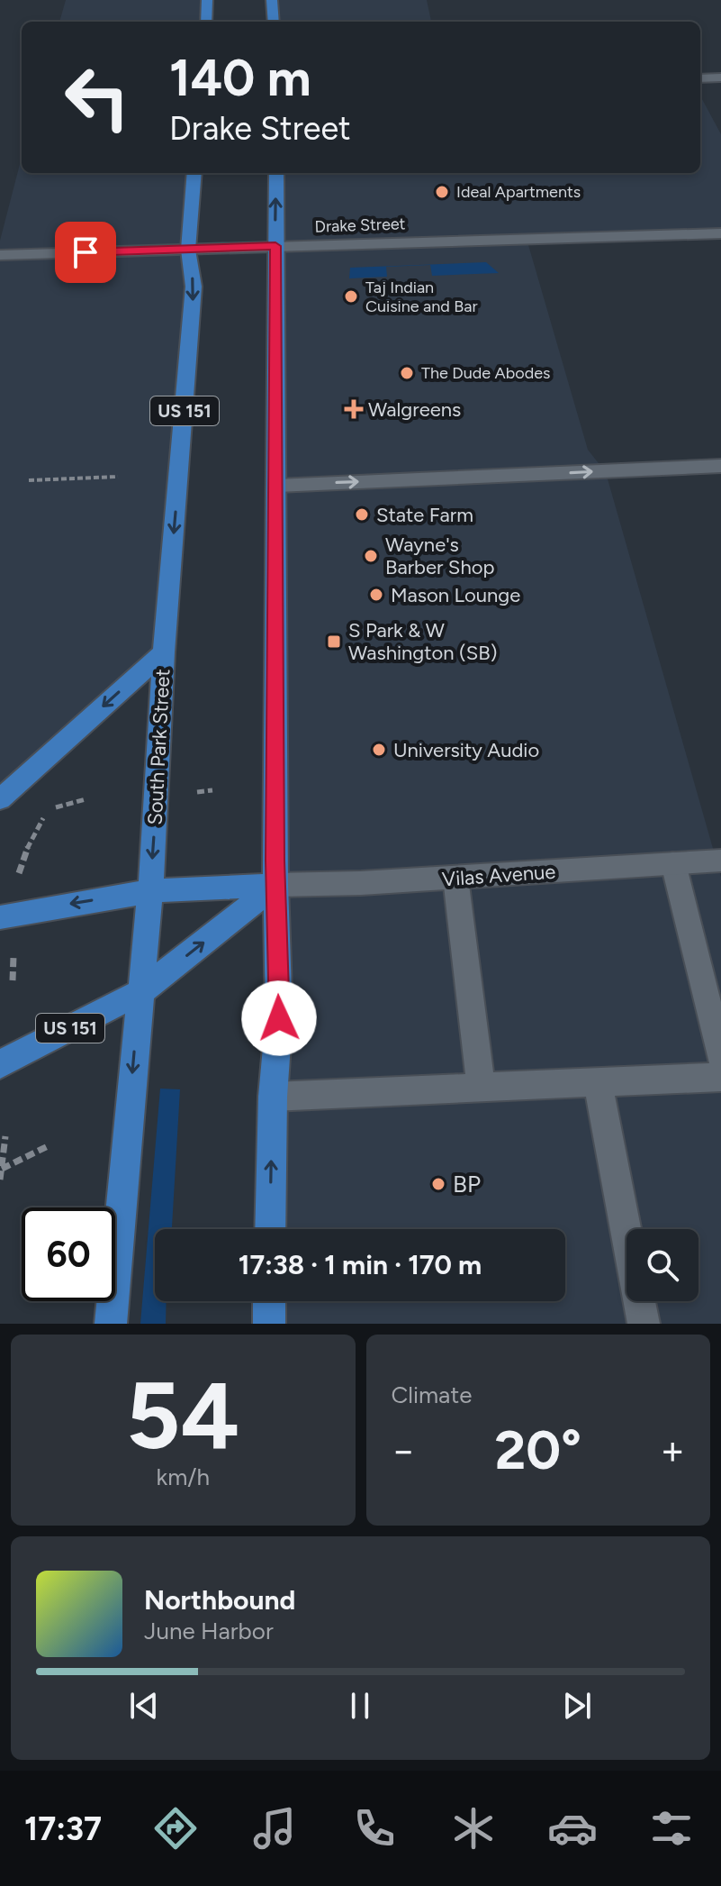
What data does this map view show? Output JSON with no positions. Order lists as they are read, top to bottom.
{
  "streets": {
    "main road": ["US 151", "South Park Street"],
    "street": ["Drake Street", "Vilas Avenue"]
  },
  "crossings": [
    ["Drake Street", "South Park Street"],
    ["US 151", "South Park Street"],
    ["US 151", "Vilas Avenue"]
  ],
  "places": {
    "other": [
      "Ideal Apartments",
      "Taj Indian Cuisine and Bar",
      "The Dude Abodes",
      "State Farm",
      "Wayne's Barber Shop",
      "Mason Lounge",
      "University Audio",
      "BP"
    ],
    "health": ["Walgreens"],
    "transit": ["S Park & W Washington (SB)"]
  },
  "page": {
    "turn": ["140 m", "Drake Street"],
    "limit": "60",
    "trip": "17:38 · 1 min · 170 m",
    "tile": [
      ["54", "km/h"],
      "Climate"
    ],
    "heat": ["−", "20°", "+"],
    "song": ["Northbound", "June Harbor"],
    "tabs": "17:37"
  }
}
